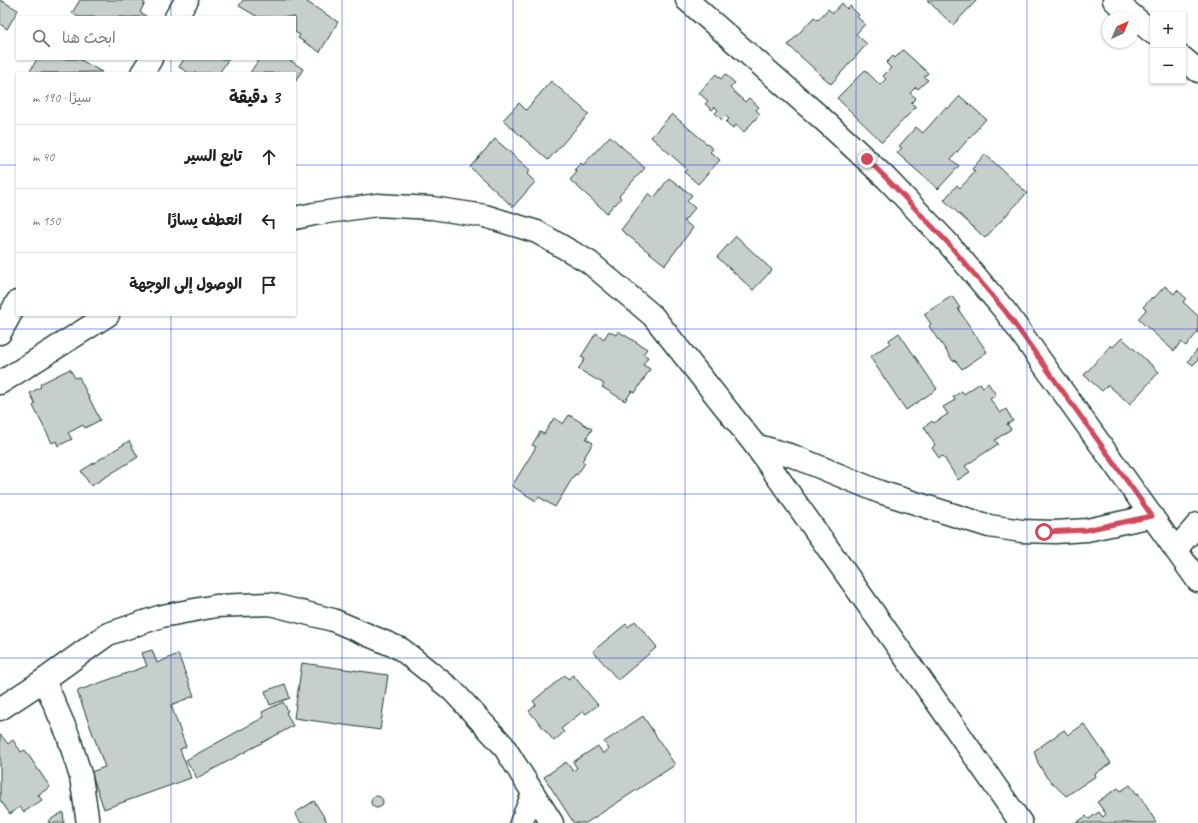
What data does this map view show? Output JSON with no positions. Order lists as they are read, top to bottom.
{
  "north": "top right",
  "page": {
    "map_buttons": ["+", "−"],
    "search": "ابحث هنا",
    "heading": ["3 دقيقة", "سيرًا · 190 m"],
    "list": [
      ["تابع السير", "40 m"],
      ["انعطف يسارًا", "150 m"],
      "الوصول إلى الوجهة"
    ]
  }
}
